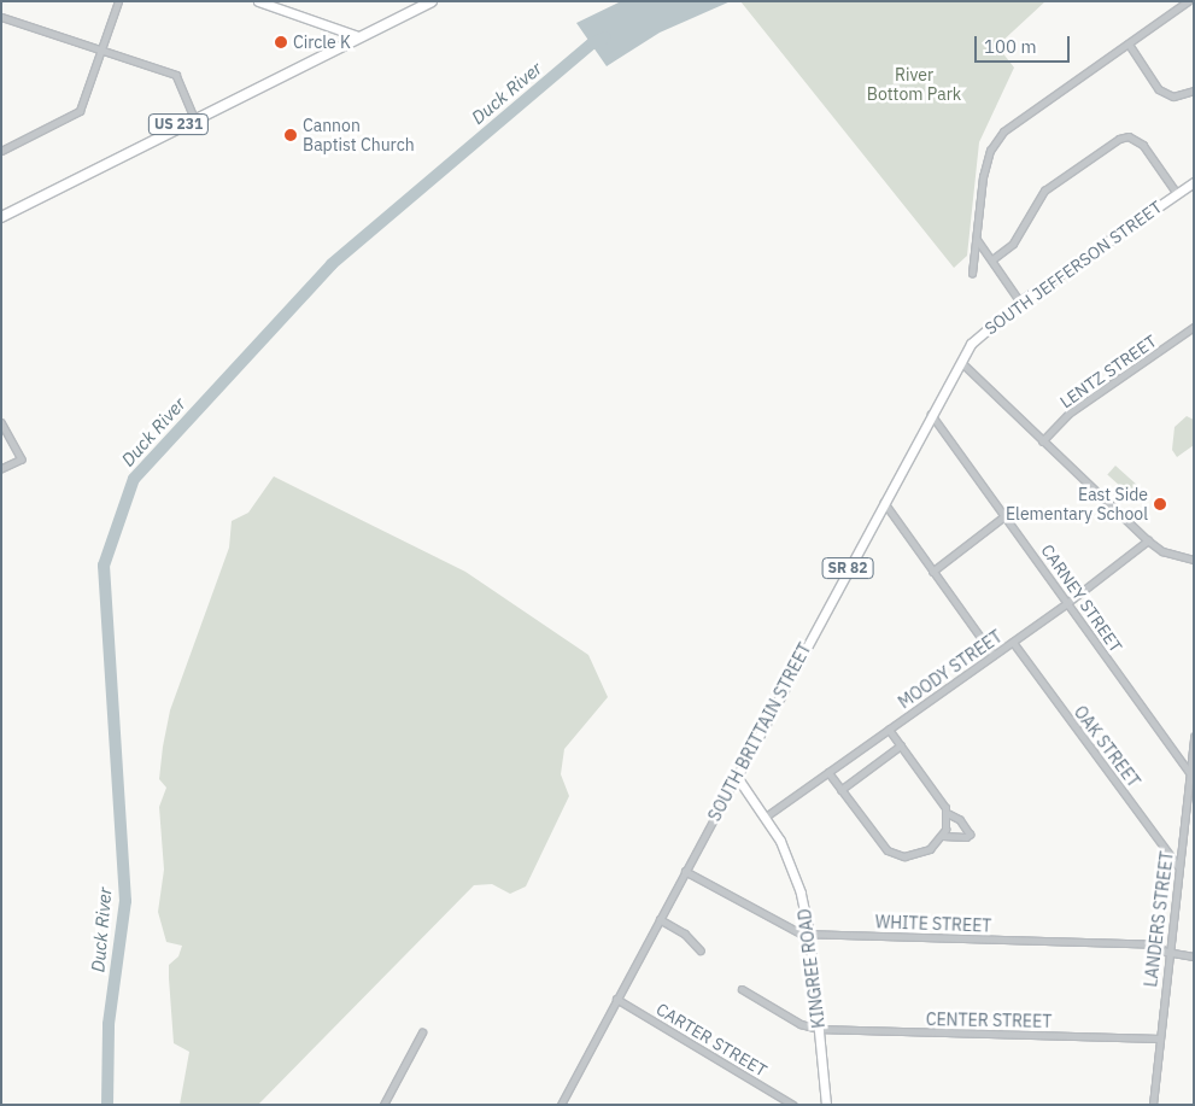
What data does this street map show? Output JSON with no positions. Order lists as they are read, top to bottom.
{
  "streets": {
    "highway": ["US 231"],
    "main road": [
      "SOUTH JEFFERSON STREET",
      "SR 82",
      "SOUTH BRITTAIN STREET",
      "KINGREE ROAD"
    ],
    "street": [
      "LENTZ STREET",
      "CARNEY STREET",
      "MOODY STREET",
      "OAK STREET",
      "LANDERS STREET",
      "WHITE STREET",
      "CENTER STREET",
      "CARTER STREET"
    ]
  },
  "crossings": [
    ["SOUTH JEFFERSON STREET", "SOUTH BRITTAIN STREET"],
    ["CARNEY STREET", "MOODY STREET"],
    ["CARNEY STREET", "SOUTH BRITTAIN STREET"],
    ["CARNEY STREET", "LANDERS STREET"],
    ["MOODY STREET", "OAK STREET"],
    ["MOODY STREET", "KINGREE ROAD"],
    ["SOUTH BRITTAIN STREET", "WHITE STREET"],
    ["SOUTH BRITTAIN STREET", "KINGREE ROAD"],
    ["SOUTH BRITTAIN STREET", "CARTER STREET"],
    ["OAK STREET", "LANDERS STREET"],
    ["LANDERS STREET", "WHITE STREET"],
    ["LANDERS STREET", "CENTER STREET"],
    ["WHITE STREET", "KINGREE ROAD"],
    ["KINGREE ROAD", "CENTER STREET"]
  ],
  "water": ["Duck River"],
  "parks": ["River Bottom Park"],
  "places": ["Circle K", "Cannon Baptist Church", "East Side Elementary School"],
  "scale_bar": "100 m"
}
